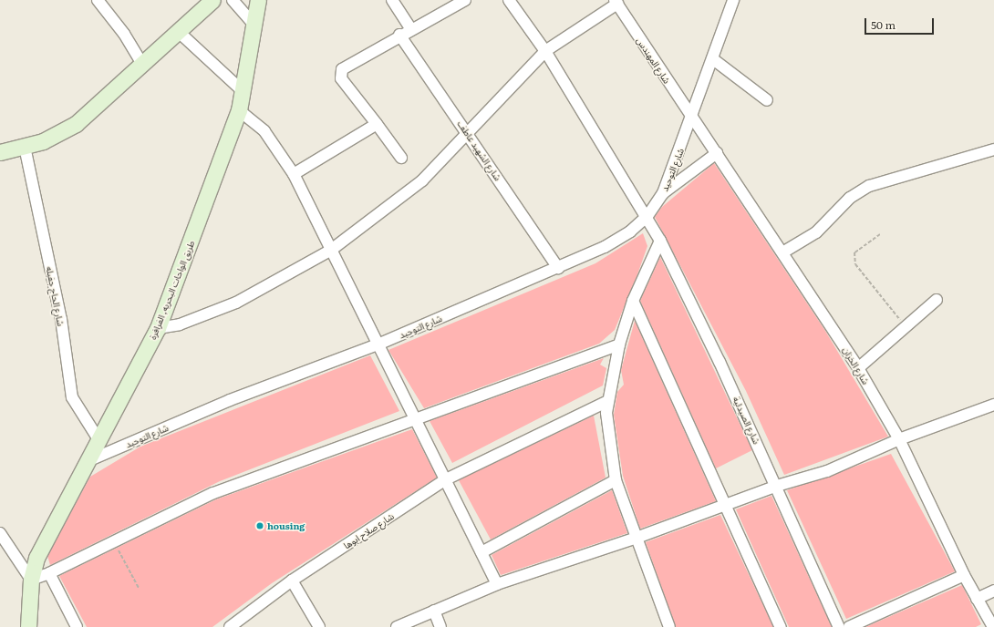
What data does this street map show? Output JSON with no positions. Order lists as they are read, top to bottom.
{
  "streets": {
    "main road": ["طريق الواحات البحريه, الفرافرة"],
    "street": [
      "شارع المهندس",
      "شارع الشهيد عاطف",
      "شارع التوحيد",
      "شارع الحاج جفيله",
      "شارع الخزان",
      "شارع الصيدلية",
      "شارع صلاح ابوها"
    ]
  },
  "crossings": [
    ["شارع المهندس", "شارع التوحيد"],
    ["شارع المهندس", "شارع الخزان"],
    ["شارع الشهيد عاطف", "شارع التوحيد"],
    ["شارع التوحيد", "طريق الواحات البحريه, الفرافرة"],
    ["شارع التوحيد", "شارع الخزان"],
    ["شارع التوحيد", "شارع الصيدلية"],
    ["طريق الواحات البحريه, الفرافرة", "شارع الحاج جفيله"]
  ],
  "places": ["housing"],
  "scale_bar": "50 m"
}
